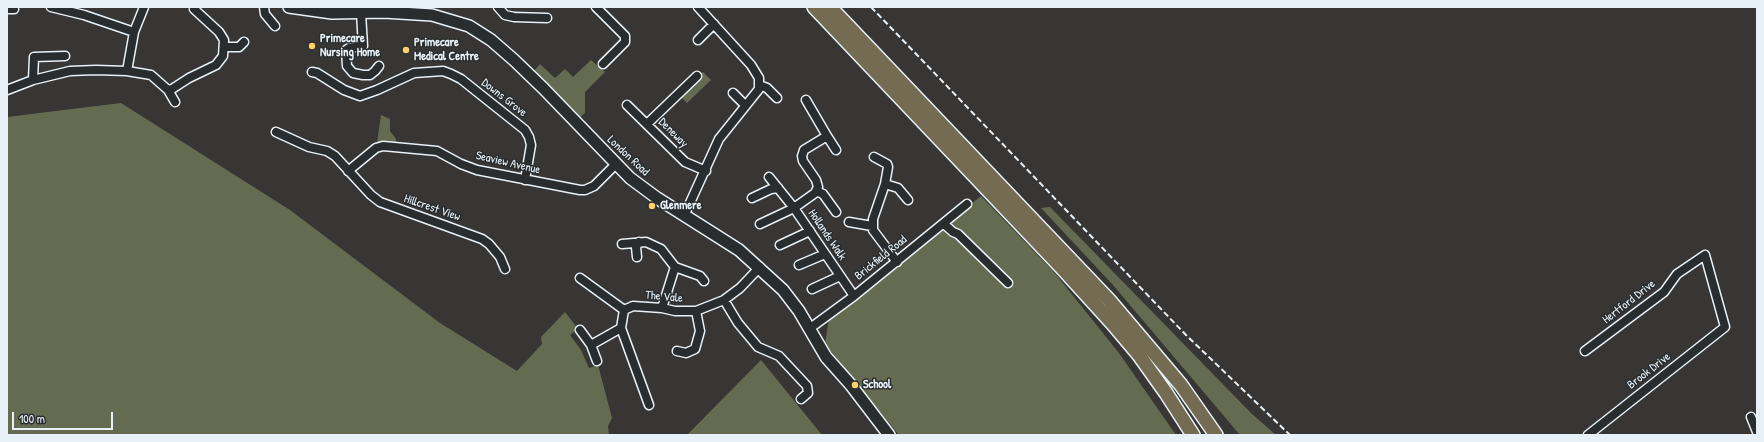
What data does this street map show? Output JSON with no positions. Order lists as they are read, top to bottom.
{
  "streets": {
    "main road": ["London Road"],
    "street": [
      "Downs Grove",
      "Deneway",
      "Seaview Avenue",
      "Hillcrest View",
      "Hollands Walk",
      "Brickfield Road",
      "The Vale",
      "Hertford Drive",
      "Brook Drive"
    ]
  },
  "crossings": [
    ["Downs Grove", "Seaview Avenue"],
    ["London Road", "Seaview Avenue"],
    ["London Road", "Brickfield Road"],
    ["London Road", "The Vale"],
    ["Seaview Avenue", "Hillcrest View"],
    ["Hollands Walk", "Brickfield Road"],
    ["Hertford Drive", "Brook Drive"]
  ],
  "places": [
    "Primecare Nursing Home",
    "Primecare Medical Centre",
    "Glenmere",
    "School"
  ],
  "scale_bar": "100 m"
}
